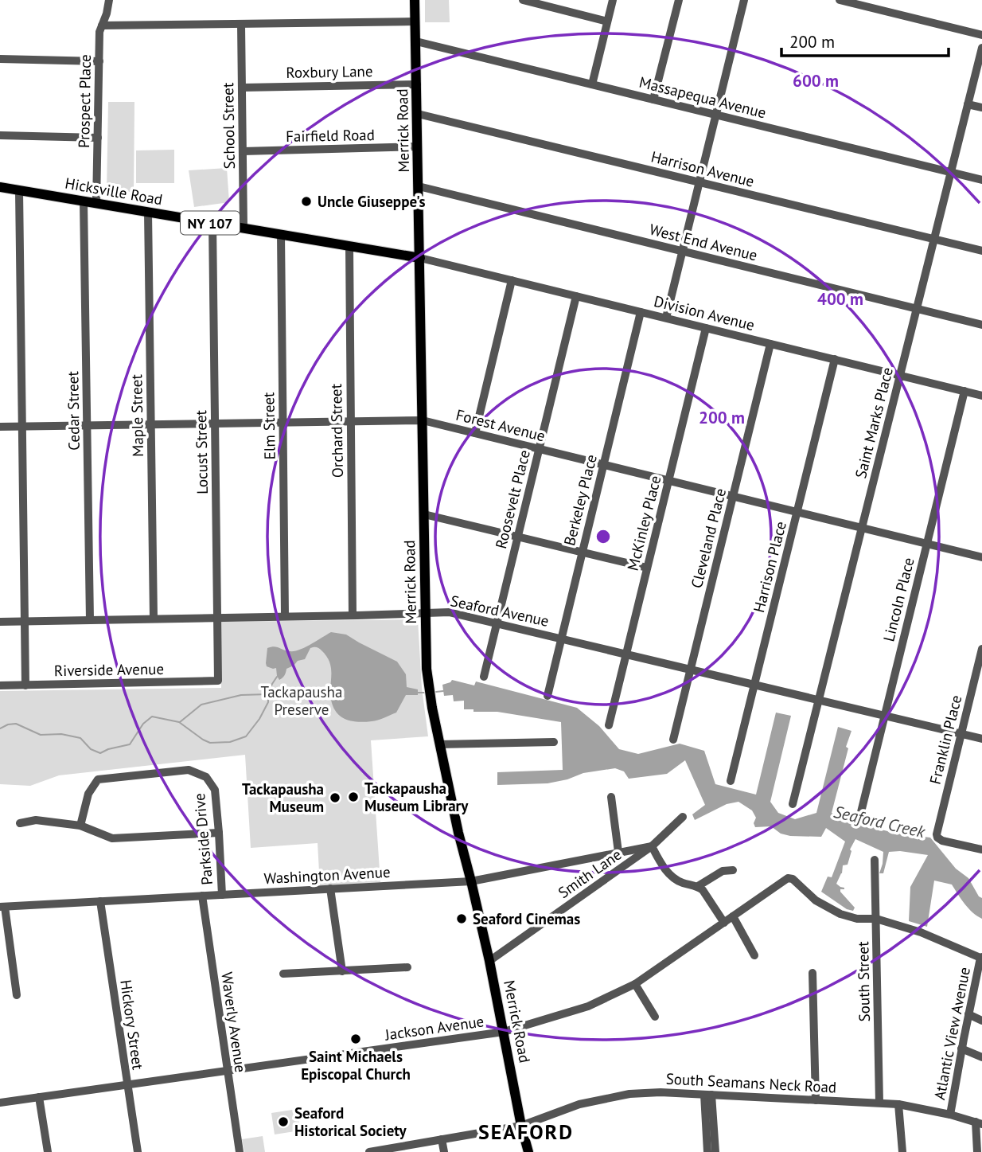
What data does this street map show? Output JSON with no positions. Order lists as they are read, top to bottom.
{
  "streets": {
    "main road": ["Merrick Road", "Hicksville Road", "NY 107"],
    "street": [
      "Roxbury Lane",
      "Massapequa Avenue",
      "Prospect Place",
      "School Street",
      "Fairfield Road",
      "Harrison Avenue",
      "West End Avenue",
      "Division Avenue",
      "Cedar Street",
      "Maple Street",
      "Saint Marks Place",
      "Forest Avenue",
      "Elm Street",
      "Orchard Street",
      "Locust Street",
      "Roosevelt Place",
      "Berkeley Place",
      "McKinley Place",
      "Cleveland Place",
      "Harrison Place",
      "Lincoln Place",
      "Seaford Avenue",
      "Riverside Avenue",
      "Franklin Place",
      "Parkside Drive",
      "Smith Lane",
      "Washington Avenue",
      "South Street",
      "Waverly Avenue",
      "Hickory Street",
      "Jackson Avenue",
      "Atlantic View Avenue",
      "South Seamans Neck Road"
    ]
  },
  "crossings": [
    ["Roxbury Lane", "School Street"],
    ["Roxbury Lane", "Merrick Road"],
    ["Massapequa Avenue", "Merrick Road"],
    ["Massapequa Avenue", "Saint Marks Place"],
    ["Prospect Place", "Hicksville Road"],
    ["School Street", "Fairfield Road"],
    ["School Street", "Hicksville Road"],
    ["Merrick Road", "Fairfield Road"],
    ["Merrick Road", "Harrison Avenue"],
    ["Merrick Road", "Hicksville Road"],
    ["Merrick Road", "West End Avenue"],
    ["Merrick Road", "Division Avenue"],
    ["Merrick Road", "Forest Avenue"],
    ["Merrick Road", "Seaford Avenue"],
    ["Merrick Road", "Smith Lane"],
    ["Merrick Road", "Washington Avenue"],
    ["Merrick Road", "Jackson Avenue"],
    ["Merrick Road", "South Seamans Neck Road"],
    ["Harrison Avenue", "Saint Marks Place"],
    ["Hicksville Road", "Division Avenue"],
    ["Hicksville Road", "Cedar Street"],
    ["Hicksville Road", "Maple Street"],
    ["Hicksville Road", "Elm Street"],
    ["Hicksville Road", "Orchard Street"],
    ["Hicksville Road", "Locust Street"],
    ["West End Avenue", "Saint Marks Place"],
    ["Division Avenue", "Saint Marks Place"],
    ["Division Avenue", "Roosevelt Place"],
    ["Division Avenue", "Berkeley Place"],
    ["Division Avenue", "McKinley Place"],
    ["Division Avenue", "Cleveland Place"],
    ["Division Avenue", "Harrison Place"],
    ["Division Avenue", "Lincoln Place"],
    ["Cedar Street", "Forest Avenue"],
    ["Cedar Street", "Seaford Avenue"],
    ["Maple Street", "Forest Avenue"],
    ["Maple Street", "Seaford Avenue"],
    ["Saint Marks Place", "Forest Avenue"],
    ["Saint Marks Place", "Seaford Avenue"],
    ["Forest Avenue", "Elm Street"],
    ["Forest Avenue", "Orchard Street"],
    ["Forest Avenue", "Locust Street"],
    ["Forest Avenue", "Roosevelt Place"],
    ["Forest Avenue", "Berkeley Place"],
    ["Forest Avenue", "McKinley Place"],
    ["Forest Avenue", "Cleveland Place"],
    ["Forest Avenue", "Harrison Place"],
    ["Forest Avenue", "Lincoln Place"],
    ["Elm Street", "Seaford Avenue"],
    ["Orchard Street", "Seaford Avenue"],
    ["Locust Street", "Seaford Avenue"],
    ["Locust Street", "Riverside Avenue"],
    ["Roosevelt Place", "Seaford Avenue"],
    ["Berkeley Place", "Seaford Avenue"],
    ["McKinley Place", "Seaford Avenue"],
    ["Cleveland Place", "Seaford Avenue"],
    ["Harrison Place", "Seaford Avenue"],
    ["Lincoln Place", "Seaford Avenue"],
    ["Seaford Avenue", "Franklin Place"],
    ["Parkside Drive", "Washington Avenue"],
    ["Smith Lane", "Washington Avenue"],
    ["Washington Avenue", "Waverly Avenue"],
    ["Washington Avenue", "Hickory Street"],
    ["South Street", "Jackson Avenue"],
    ["South Street", "South Seamans Neck Road"],
    ["Waverly Avenue", "Jackson Avenue"],
    ["Hickory Street", "Jackson Avenue"],
    ["Jackson Avenue", "Atlantic View Avenue"],
    ["Atlantic View Avenue", "South Seamans Neck Road"]
  ],
  "districts": ["SEAFORD"],
  "water": ["Seaford Creek"],
  "parks": ["Tackapausha Preserve"],
  "places": [
    "Uncle Giuseppe's",
    "Tackapausha Museum Library",
    "Tackapausha Museum",
    "Seaford Cinemas",
    "Saint Michaels Episcopal Church",
    "Seaford Historical Society"
  ],
  "scale_bar": "200 m",
  "rings": ["600 m", "400 m", "200 m"]
}
